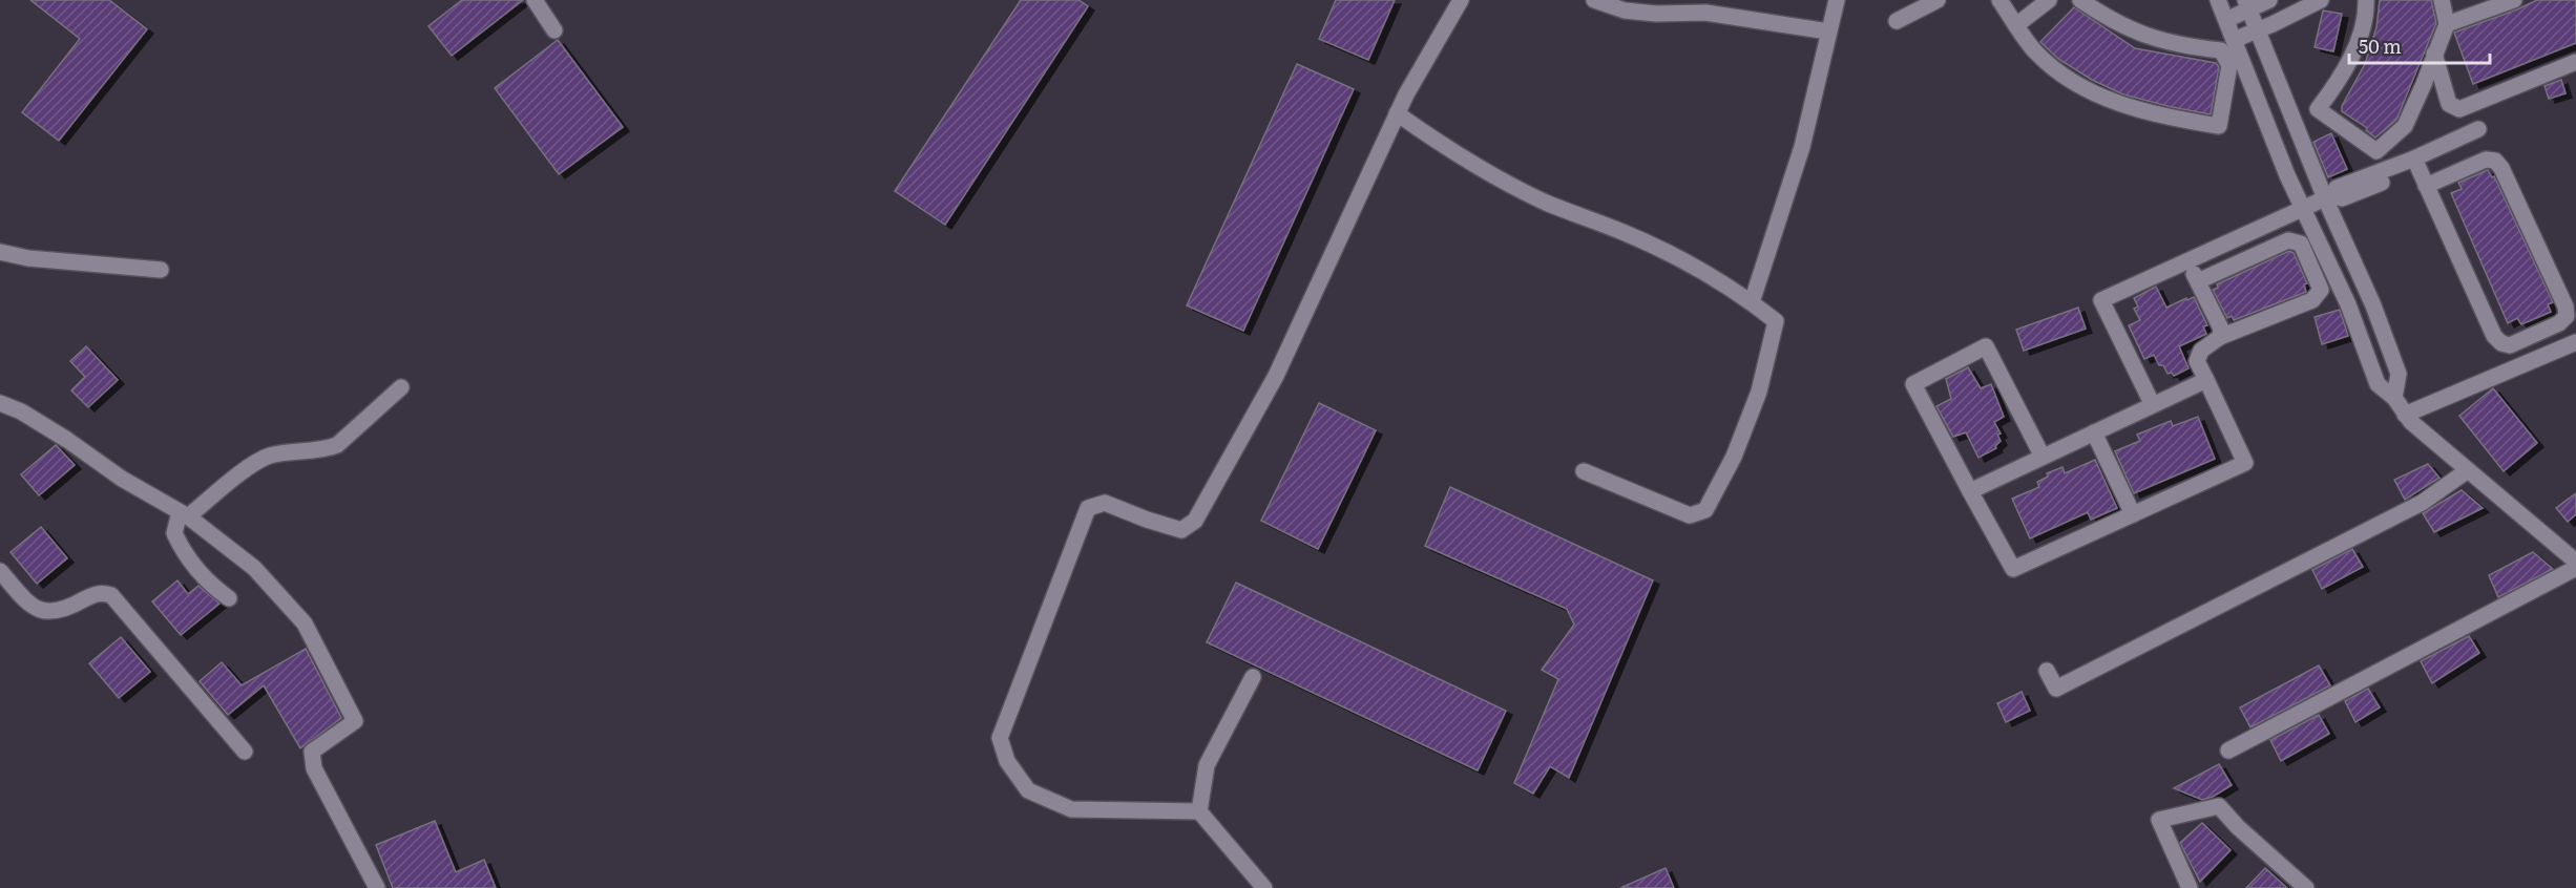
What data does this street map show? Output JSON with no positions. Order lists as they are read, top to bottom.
{
  "scale_bar": "50 m"
}
